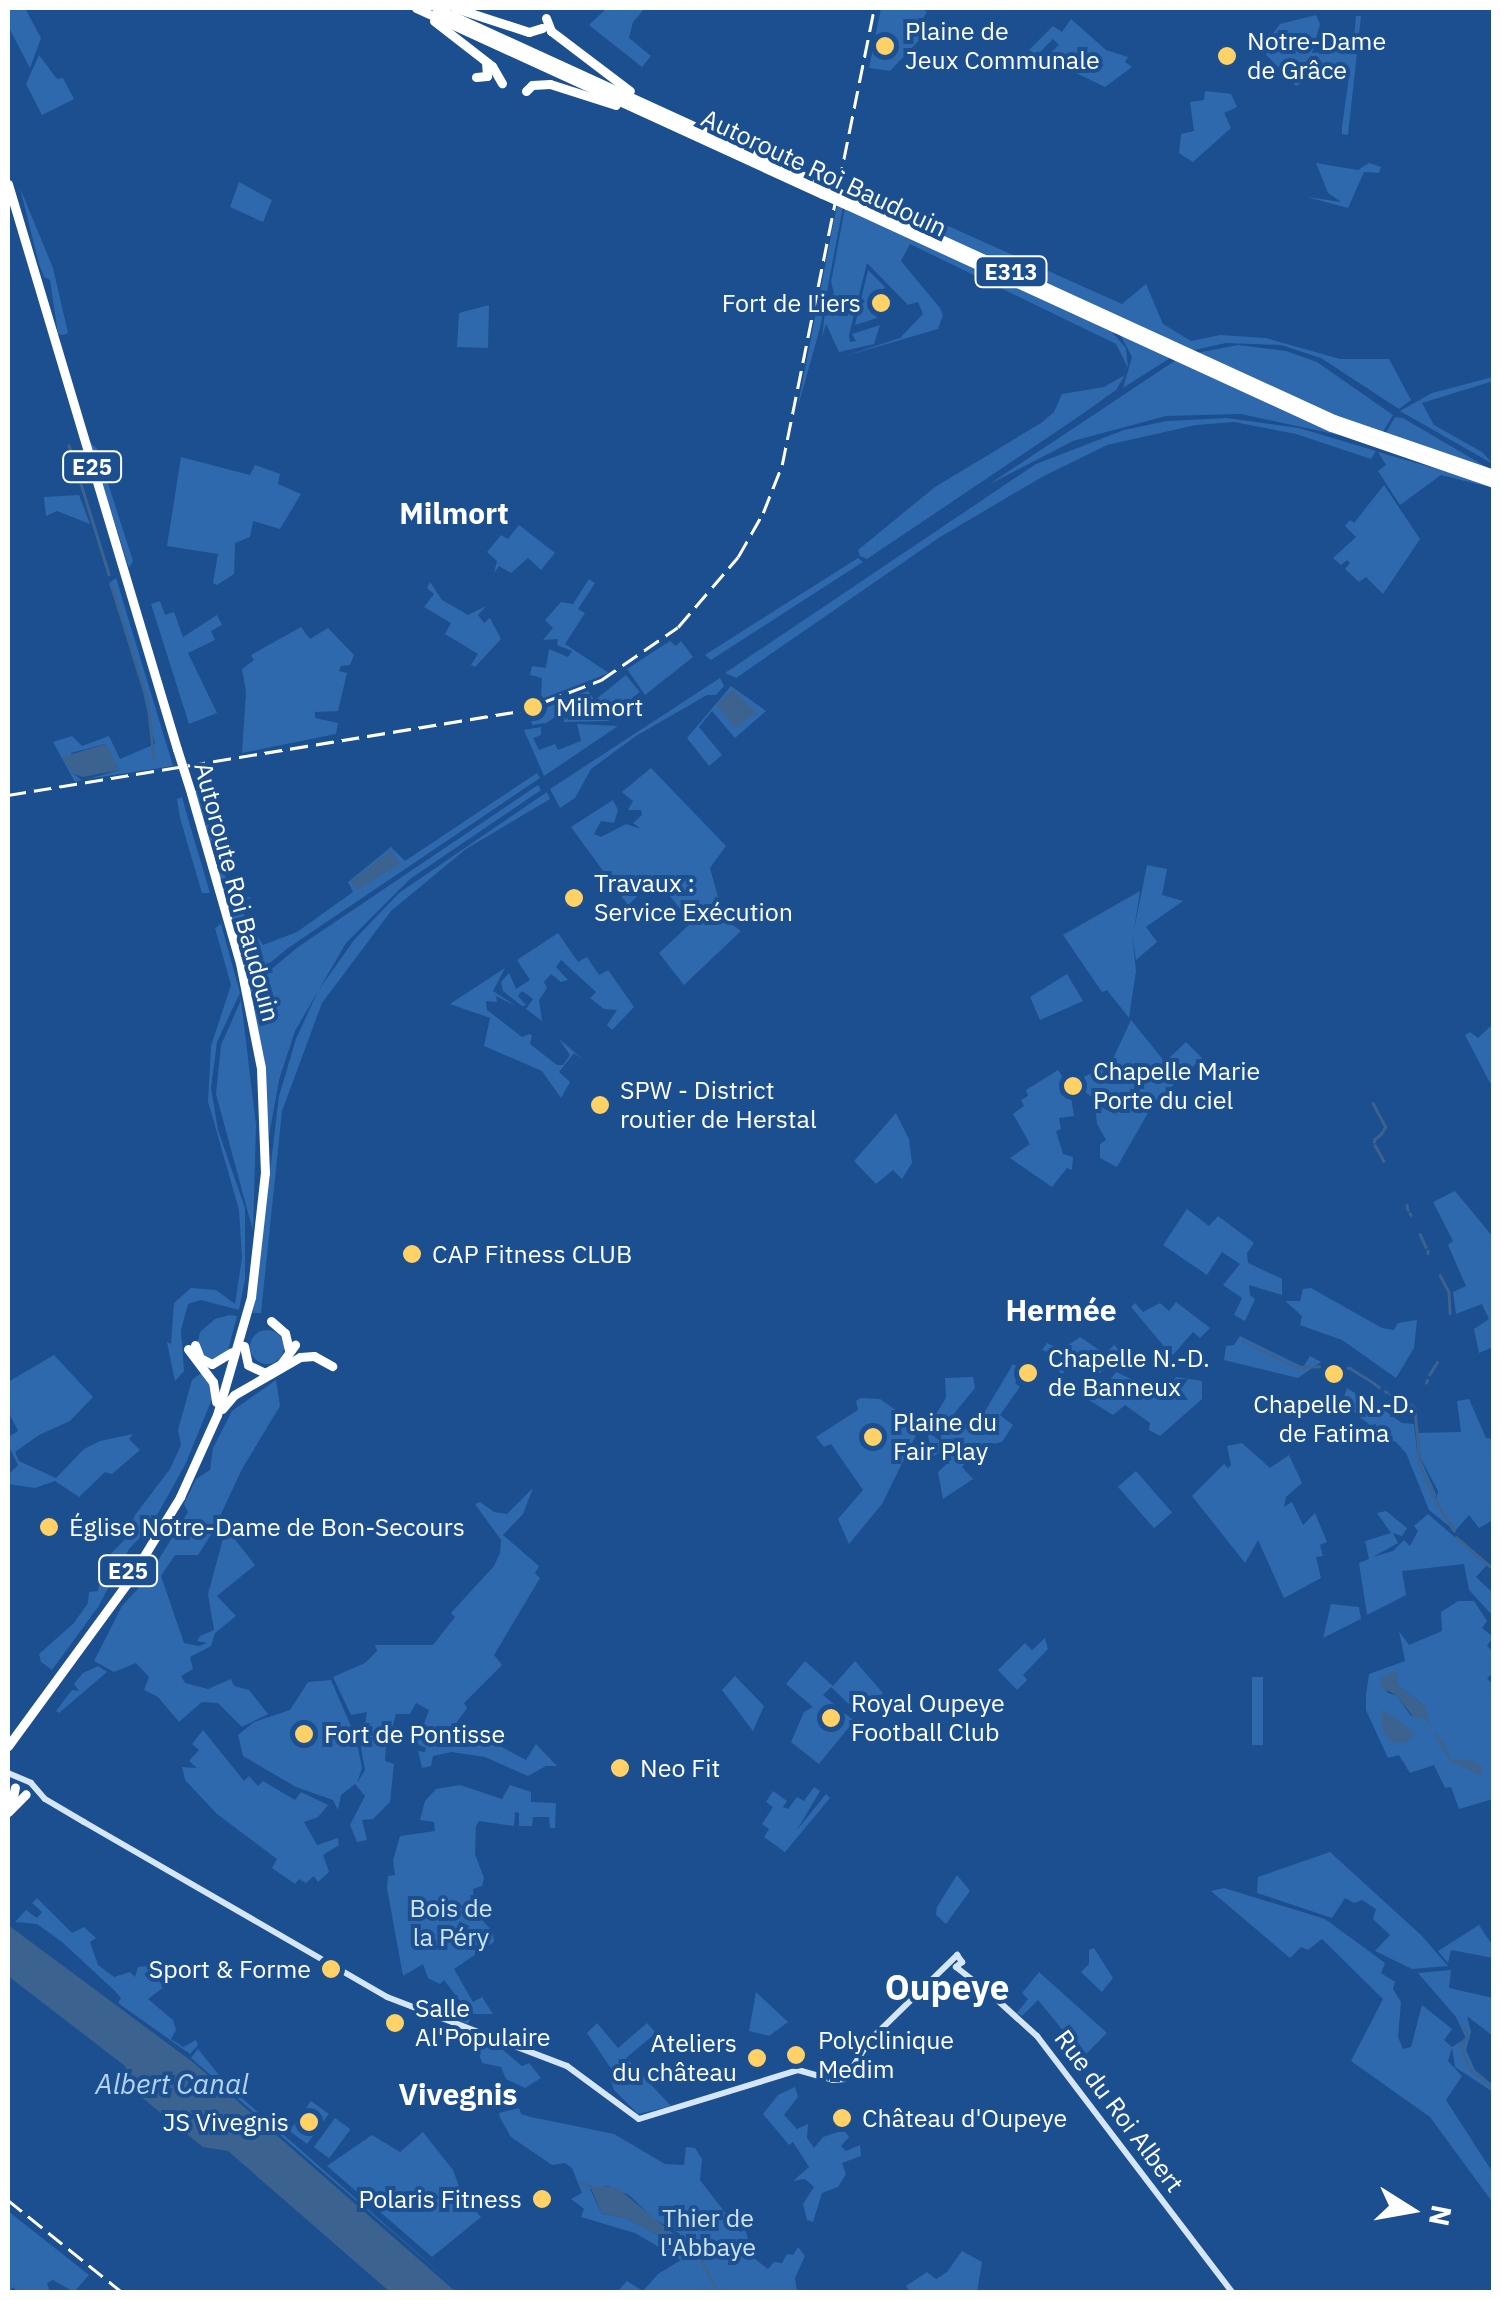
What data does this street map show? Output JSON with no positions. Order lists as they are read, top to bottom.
{
  "streets": {
    "highway": ["Autoroute Roi Baudouin", "E313", "E25"],
    "main road": ["Rue du Roi Albert"]
  },
  "districts": [
    "Milmort",
    "Hermée",
    "Oupeye",
    "Vivegnis"
  ],
  "water": ["Albert Canal"],
  "parks": ["Bois de la Péry", "Thier de l'Abbaye"],
  "places": [
    "Plaine de Jeux Communale",
    "Notre-Dame de Grâce",
    "Fort de Liers",
    "Milmort",
    "Travaux : Service Exécution",
    "Chapelle Marie Porte du ciel",
    "SPW - District routier de Herstal",
    "CAP Fitness CLUB",
    "Chapelle N.-D. de Banneux",
    "Chapelle N.-D. de Fatima",
    "Plaine du Fair Play",
    "Église Notre-Dame de Bon-Secours",
    "Royal Oupeye Football Club",
    "Fort de Pontisse",
    "Neo Fit",
    "Sport & Forme",
    "Salle Al'Populaire",
    "Polyclinique Medim",
    "Ateliers du château",
    "Château d'Oupeye",
    "JS Vivegnis",
    "Polaris Fitness"
  ],
  "north": "right"
}
